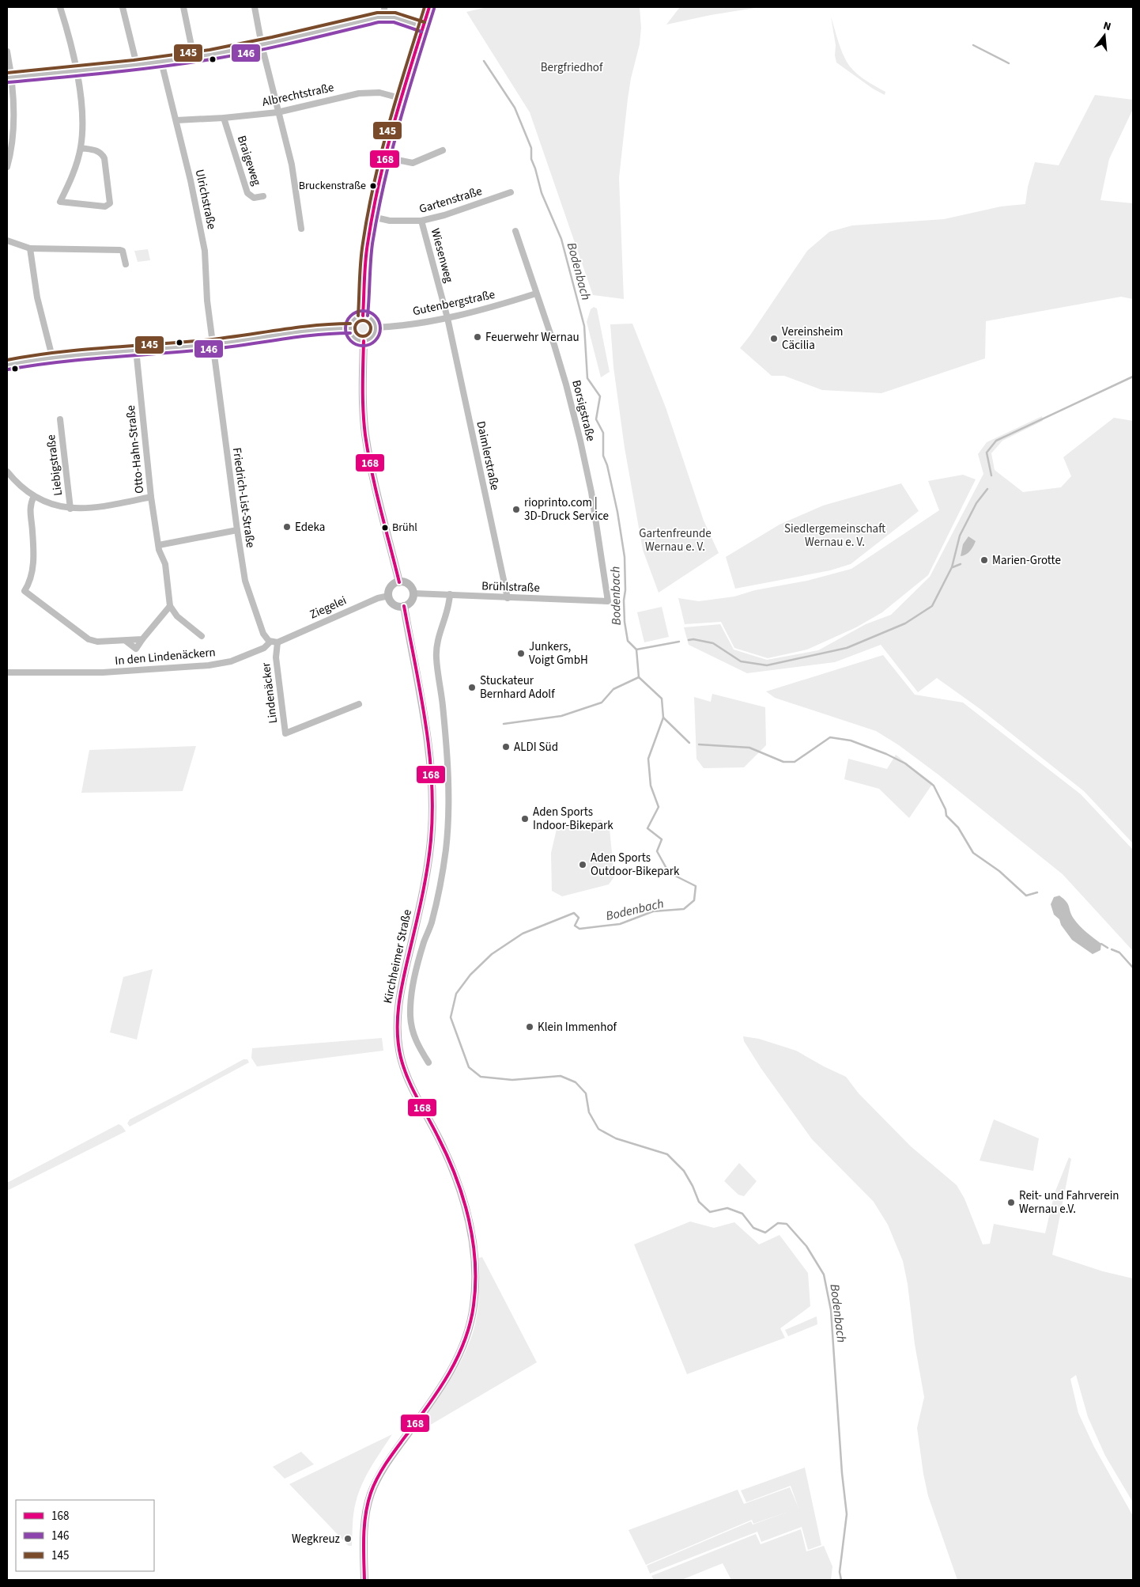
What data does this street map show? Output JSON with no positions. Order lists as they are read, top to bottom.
{
  "streets": {
    "main road": ["Kirchheimer Straße"],
    "street": [
      "Albrechtstraße",
      "Braigeweg",
      "Ulrichstraße",
      "Gartenstraße",
      "Wiesenweg",
      "Gutenbergstraße",
      "Borsigstraße",
      "Otto-Hahn-Straße",
      "Daimlerstraße",
      "Liebigstraße",
      "Friedrich-List-Straße",
      "Brühlstraße",
      "Ziegelei",
      "In den Lindenäckern",
      "Lindenäcker"
    ]
  },
  "crossings": [
    ["Albrechtstraße", "Braigeweg"],
    ["Albrechtstraße", "Ulrichstraße"],
    ["Ulrichstraße", "Friedrich-List-Straße"],
    ["Gartenstraße", "Wiesenweg"],
    ["Wiesenweg", "Gutenbergstraße"],
    ["Wiesenweg", "Daimlerstraße"],
    ["Gutenbergstraße", "Borsigstraße"],
    ["Gutenbergstraße", "Daimlerstraße"],
    ["Borsigstraße", "Brühlstraße"],
    ["Daimlerstraße", "Brühlstraße"],
    ["Friedrich-List-Straße", "Ziegelei"],
    ["Friedrich-List-Straße", "In den Lindenäckern"],
    ["Friedrich-List-Straße", "Lindenäcker"],
    ["Brühlstraße", "Ziegelei"],
    ["Brühlstraße", "Kirchheimer Straße"],
    ["Ziegelei", "In den Lindenäckern"],
    ["Ziegelei", "Lindenäcker"],
    ["Ziegelei", "Kirchheimer Straße"],
    ["In den Lindenäckern", "Lindenäcker"]
  ],
  "water": ["Bodenbach"],
  "parks": ["Bergfriedhof", "Siedlergemeinschaft Wernau e. V.", "Gartenfreunde Wernau e. V."],
  "places": [
    "Bruckenstraße",
    "Feuerwehr Wernau",
    "Vereinsheim Cäcilia",
    "rioprinto.com | 3D-Druck Service",
    "Edeka",
    "Brühl",
    "Marien-Grotte",
    "Junkers, Voigt GmbH",
    "Stuckateur Bernhard Adolf",
    "ALDI Süd",
    "Aden Sports Indoor-Bikepark",
    "Aden Sports Outdoor-Bikepark",
    "Klein Immenhof",
    "Reit- und Fahrverein Wernau e.V.",
    "Wegkreuz"
  ],
  "lines": ["transit line 168", "transit line 145", "transit line 146"],
  "legend": ["168", "146", "145"],
  "north": "top"
}
